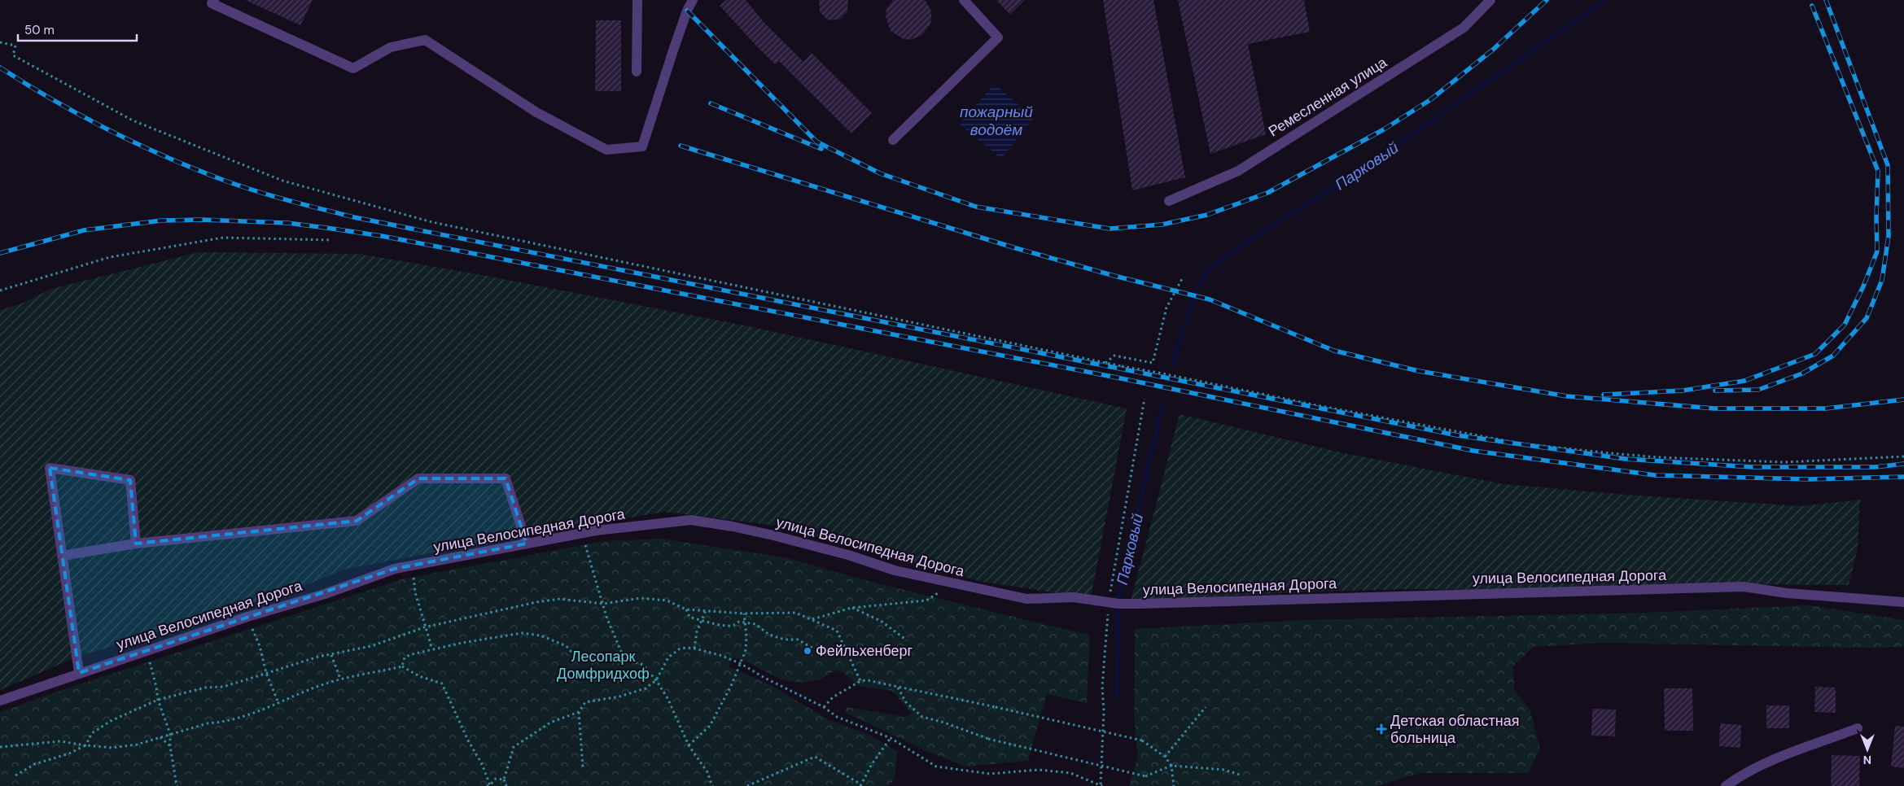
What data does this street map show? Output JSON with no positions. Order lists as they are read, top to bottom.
{
  "streets": {
    "street": ["Ремесленная улица", "улица Велосипедная Дорога"]
  },
  "water": ["пожарный водоём", "Парковый"],
  "parks": ["Лесопарк Домфридхоф"],
  "places": {
    "other": ["Фейльхенберг"],
    "health": ["Детская областная больница"]
  },
  "scale_bar": "50 m",
  "north": "bottom"
}
